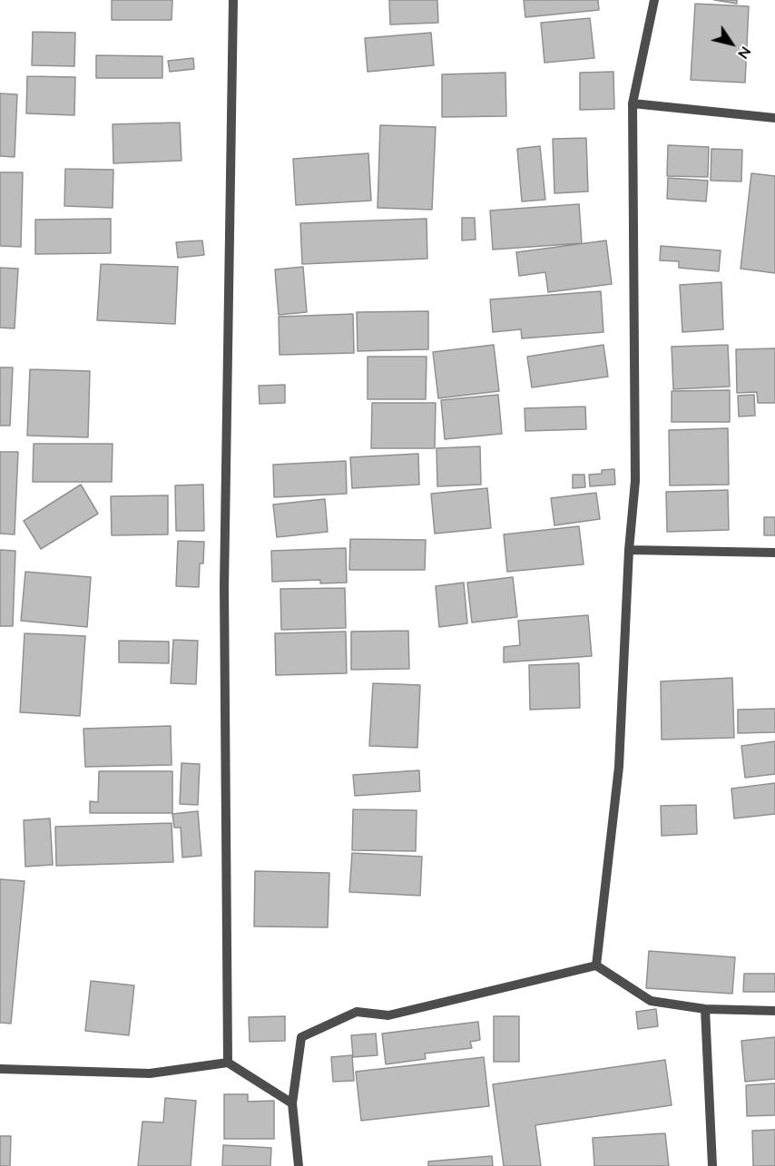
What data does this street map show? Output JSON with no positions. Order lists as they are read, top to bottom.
{
  "north": "bottom right"
}
